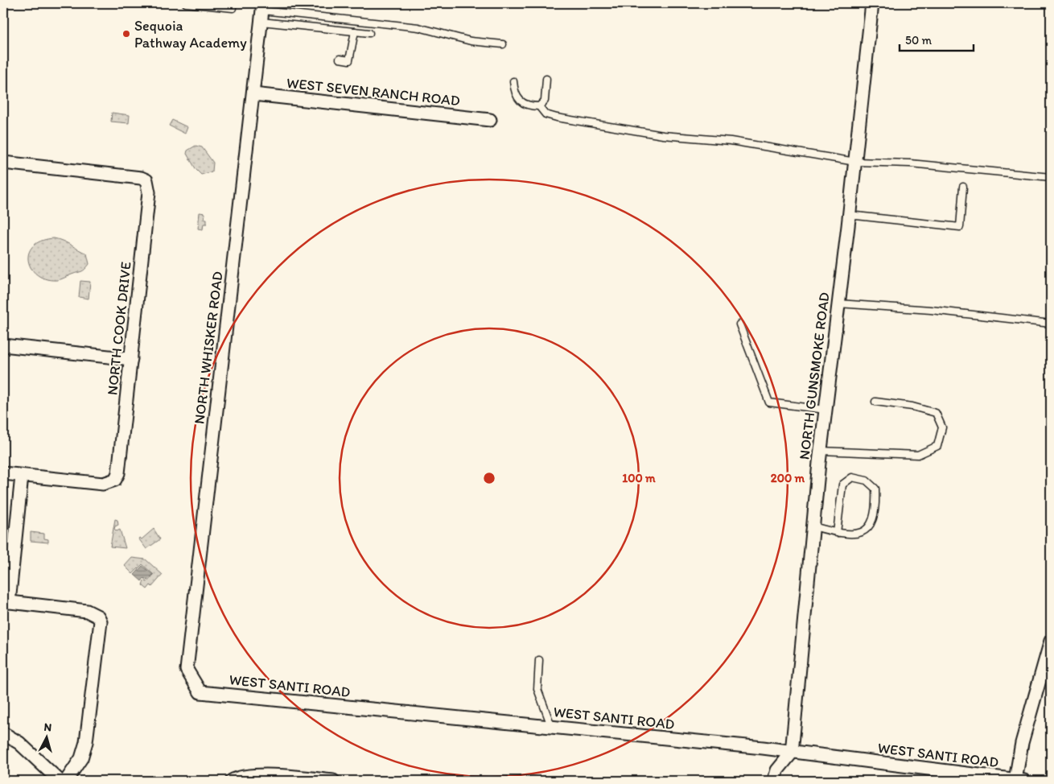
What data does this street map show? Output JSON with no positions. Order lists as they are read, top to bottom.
{
  "streets": {
    "street": [
      "WEST SEVEN RANCH ROAD",
      "NORTH COOK DRIVE",
      "NORTH WHISKER ROAD",
      "NORTH GUNSMOKE ROAD",
      "WEST SANTI ROAD"
    ]
  },
  "crossings": [
    ["WEST SEVEN RANCH ROAD", "NORTH WHISKER ROAD"],
    ["NORTH WHISKER ROAD", "WEST SANTI ROAD"],
    ["NORTH GUNSMOKE ROAD", "WEST SANTI ROAD"]
  ],
  "places": ["Sequoia Pathway Academy"],
  "scale_bar": "50 m",
  "north": "top",
  "rings": ["100 m", "200 m"]
}
